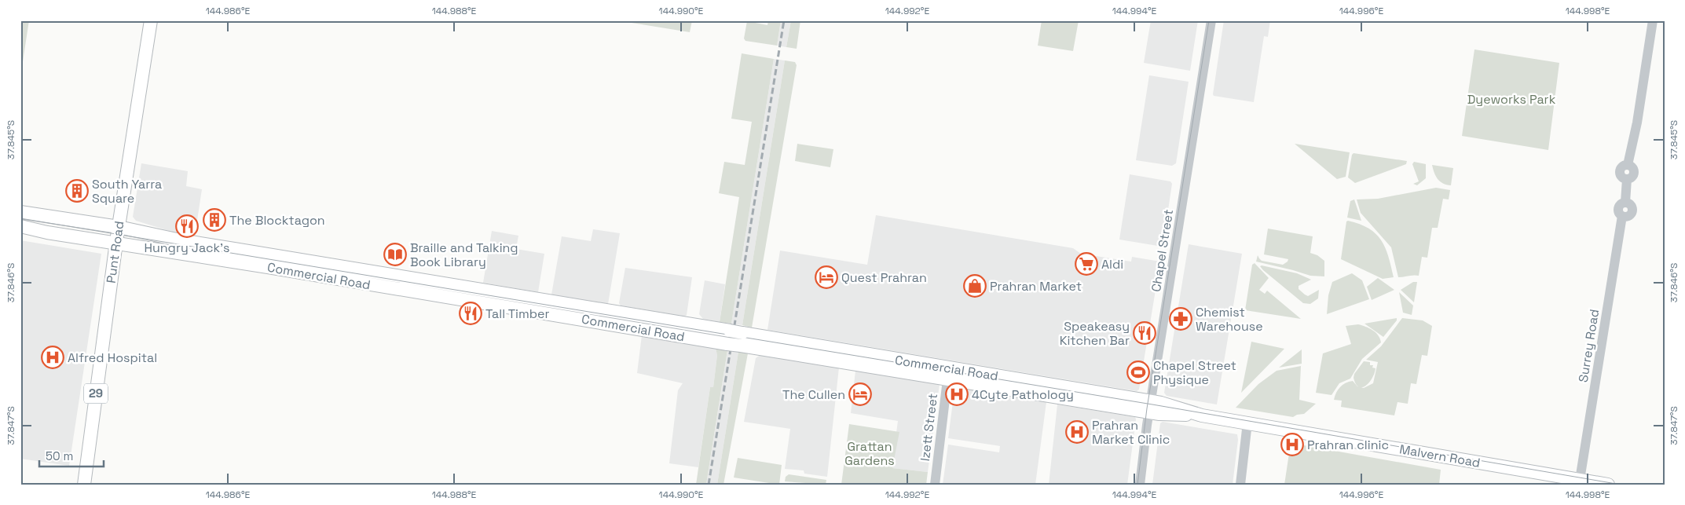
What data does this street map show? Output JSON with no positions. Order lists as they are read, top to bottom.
{
  "streets": {
    "main road": [
      "Punt Road",
      "Commercial Road",
      "29",
      "Malvern Road"
    ],
    "street": ["Chapel Street", "Surrey Road", "Izett Street"]
  },
  "crossings": [
    ["Chapel Street", "Commercial Road"],
    ["Punt Road", "Commercial Road"],
    ["Commercial Road", "Izett Street"],
    ["Commercial Road", "Malvern Road"],
    ["Surrey Road", "Malvern Road"]
  ],
  "parks": ["Dyeworks Park", "Grattan Gardens"],
  "places": {
    "building": ["South Yarra Square", "The Blocktagon"],
    "restaurant": ["Hungry Jack's", "Tall Timber", "Speakeasy Kitchen Bar"],
    "library": ["Braille and Talking Book Library"],
    "supermarket": ["Aldi"],
    "hotel": ["Quest Prahran", "The Cullen"],
    "shop": ["Prahran Market"],
    "pharmacy": ["Chemist Warehouse"],
    "hospital": [
      "Alfred Hospital",
      "4Cyte Pathology",
      "Prahran Market Clinic",
      "Prahran clinic"
    ],
    "sports": ["Chapel Street Physique"]
  },
  "scale_bar": "50 m",
  "coordinates": [
    "144.986°E",
    "144.988°E",
    "144.990°E",
    "144.992°E",
    "144.994°E",
    "144.996°E",
    "144.998°E",
    "37.845°S",
    "37.846°S",
    "37.847°S"
  ]
}
